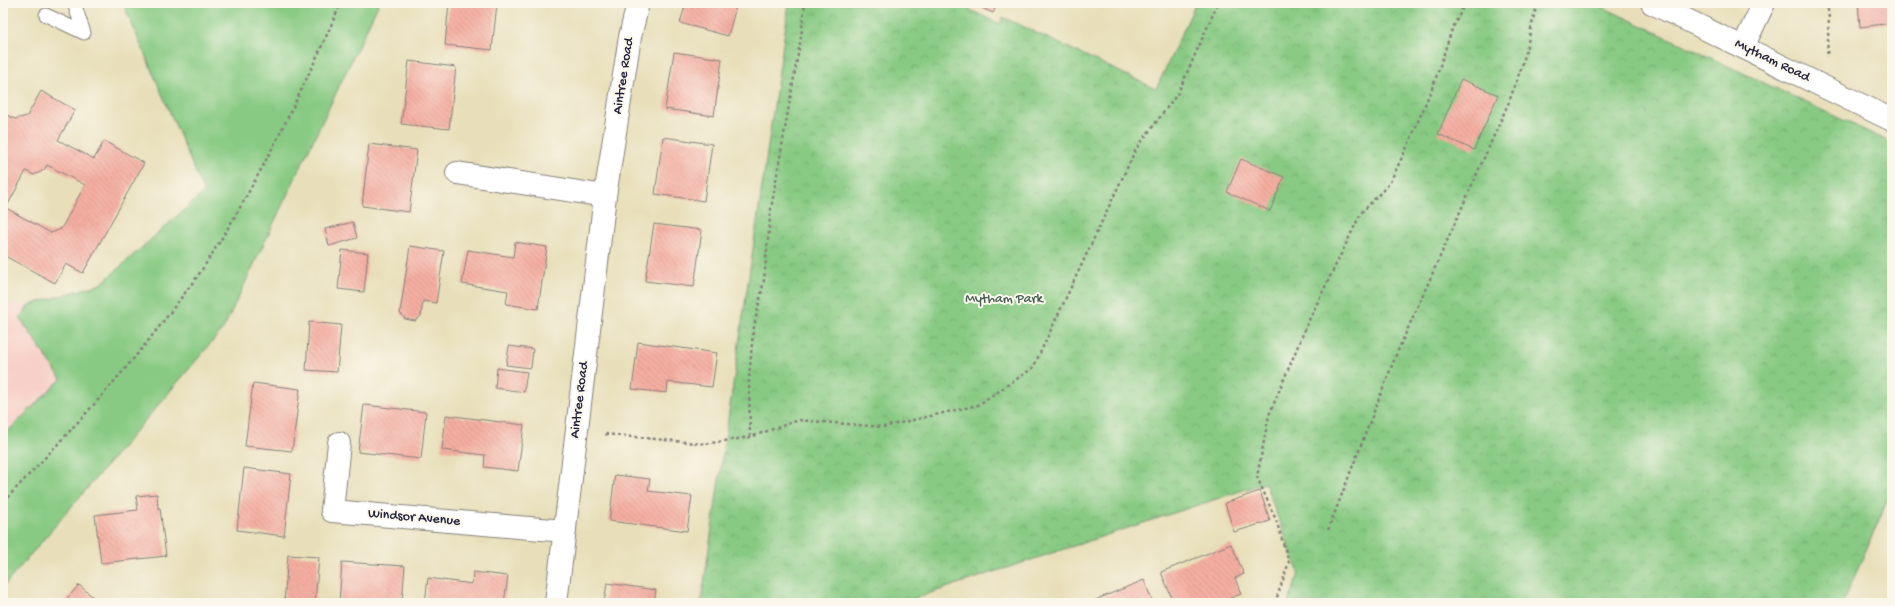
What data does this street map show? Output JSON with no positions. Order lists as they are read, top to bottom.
{
  "streets": {
    "street": ["Mytham Road", "Aintree Road", "Windsor Avenue"]
  },
  "crossings": [
    ["Aintree Road", "Windsor Avenue"]
  ],
  "parks": ["Mytham Park"]
}
